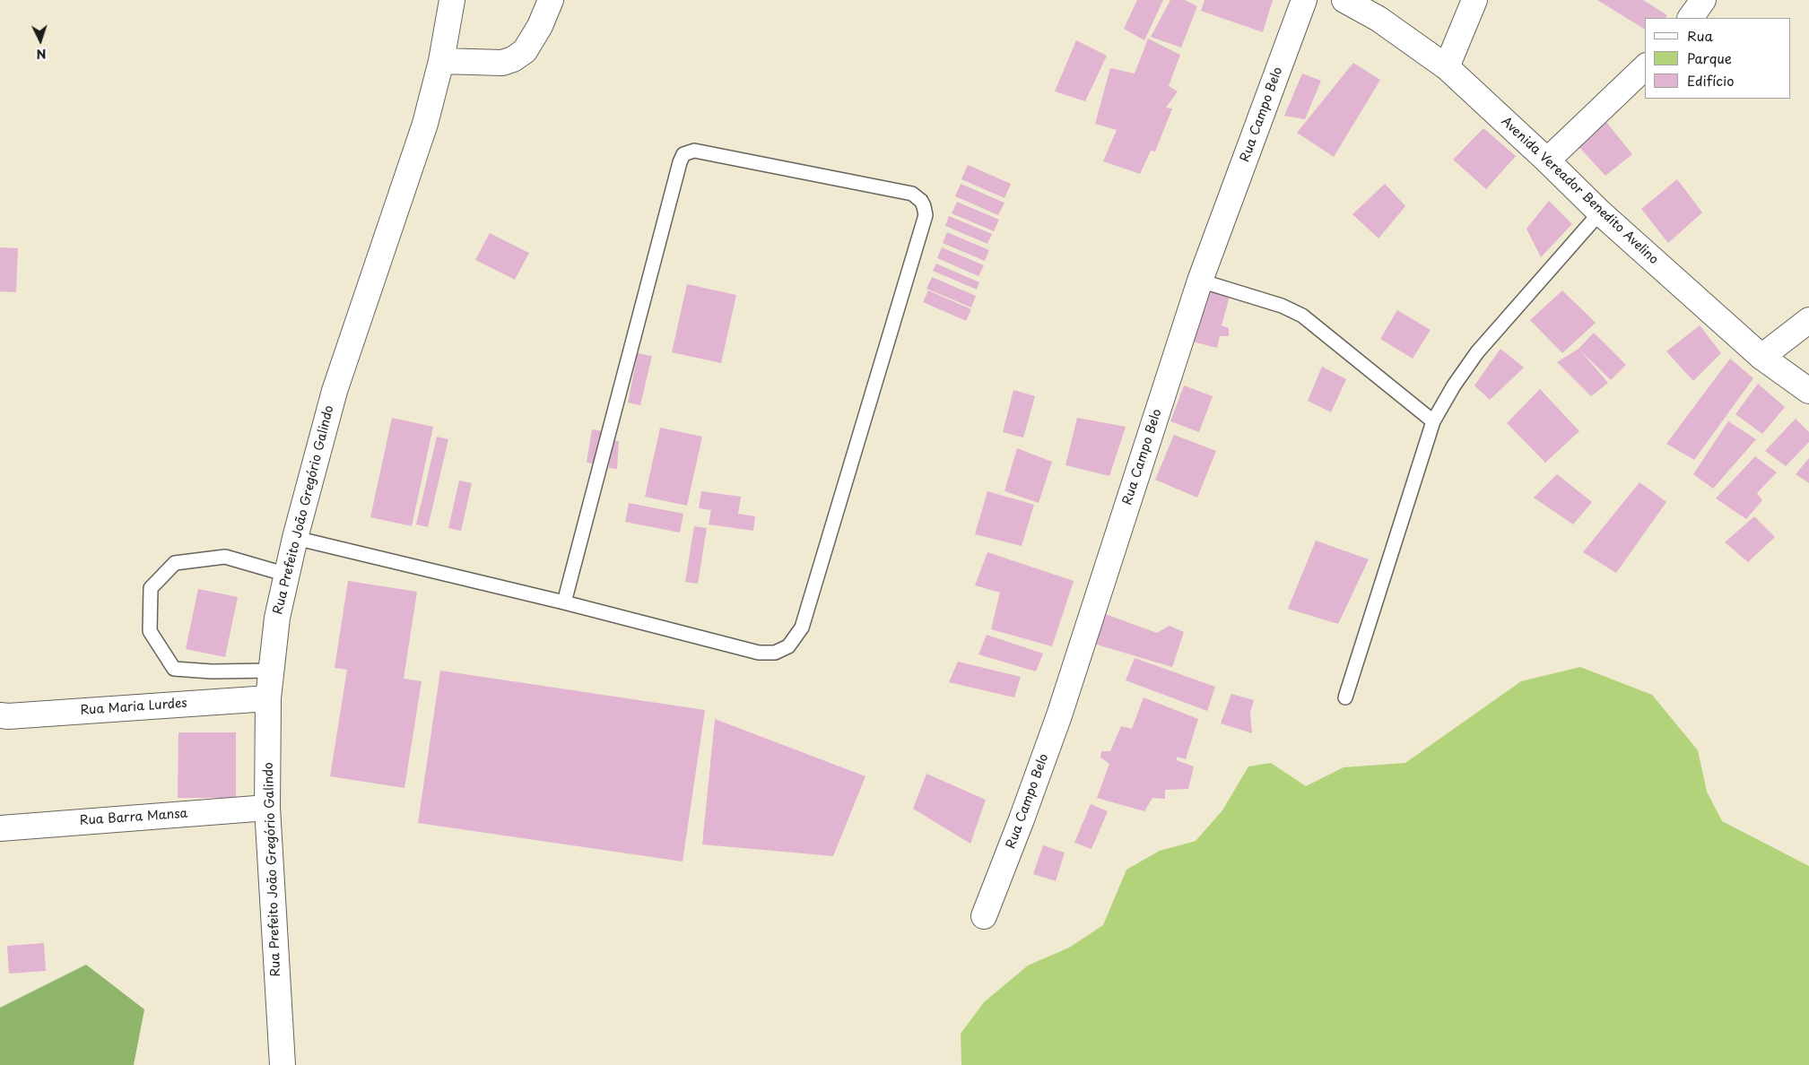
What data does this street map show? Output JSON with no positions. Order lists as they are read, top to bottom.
{
  "streets": {
    "main road": [
      "Rua Campo Belo",
      "Avenida Vereador Benedito Avelino",
      "Rua Prefeito João Gregório Galindo",
      "Rua Maria Lurdes",
      "Rua Barra Mansa"
    ]
  },
  "crossings": [
    ["Rua Prefeito João Gregório Galindo", "Rua Maria Lurdes"],
    ["Rua Prefeito João Gregório Galindo", "Rua Barra Mansa"]
  ],
  "legend": ["Rua", "Parque", "Edifício"],
  "north": "bottom"
}
